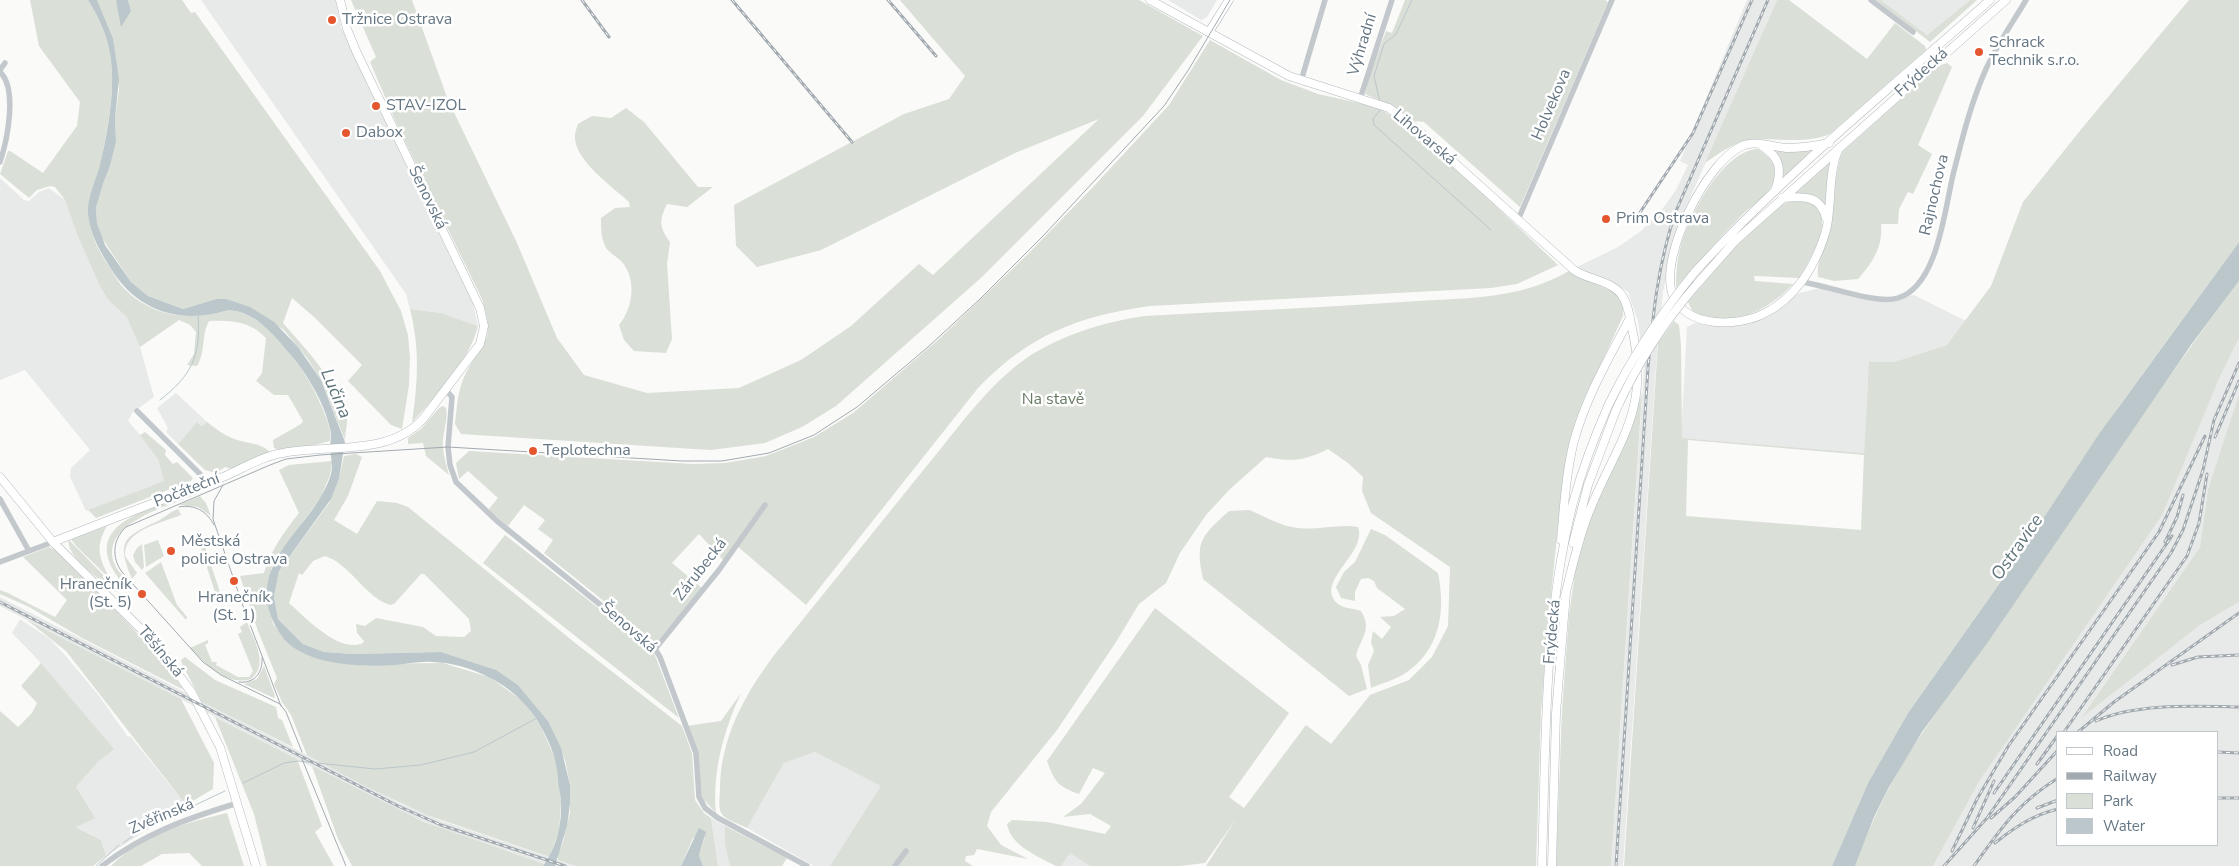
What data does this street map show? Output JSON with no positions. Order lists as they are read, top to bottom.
{
  "streets": {
    "main road": [
      "Frýdecká",
      "Lihovarská",
      "Šenovská",
      "Počáteční",
      "Těšínská"
    ],
    "street": [
      "Výhradní",
      "Holvekova",
      "Rajnochova",
      "Zárubecká",
      "Zvěřinská"
    ]
  },
  "crossings": [
    ["Výhradní", "Lihovarská"],
    ["Frýdecká", "Lihovarská"],
    ["Holvekova", "Lihovarská"],
    ["Šenovská", "Počáteční"],
    ["Šenovská", "Zárubecká"],
    ["Počáteční", "Těšínská"],
    ["Těšínská", "Zvěřinská"]
  ],
  "water": ["Lučina", "Ostravice"],
  "parks": ["Na stavě"],
  "places": [
    "Tržnice Ostrava",
    "Schrack Technik s.r.o.",
    "STAV-IZOL",
    "Dabox",
    "Prim Ostrava",
    "Teplotechna",
    "Městská policie Ostrava",
    "Hranečník (St. 1)",
    "Hranečník (St. 5)"
  ],
  "legend": [
    "Road",
    "Railway",
    "Park",
    "Water"
  ]
}
